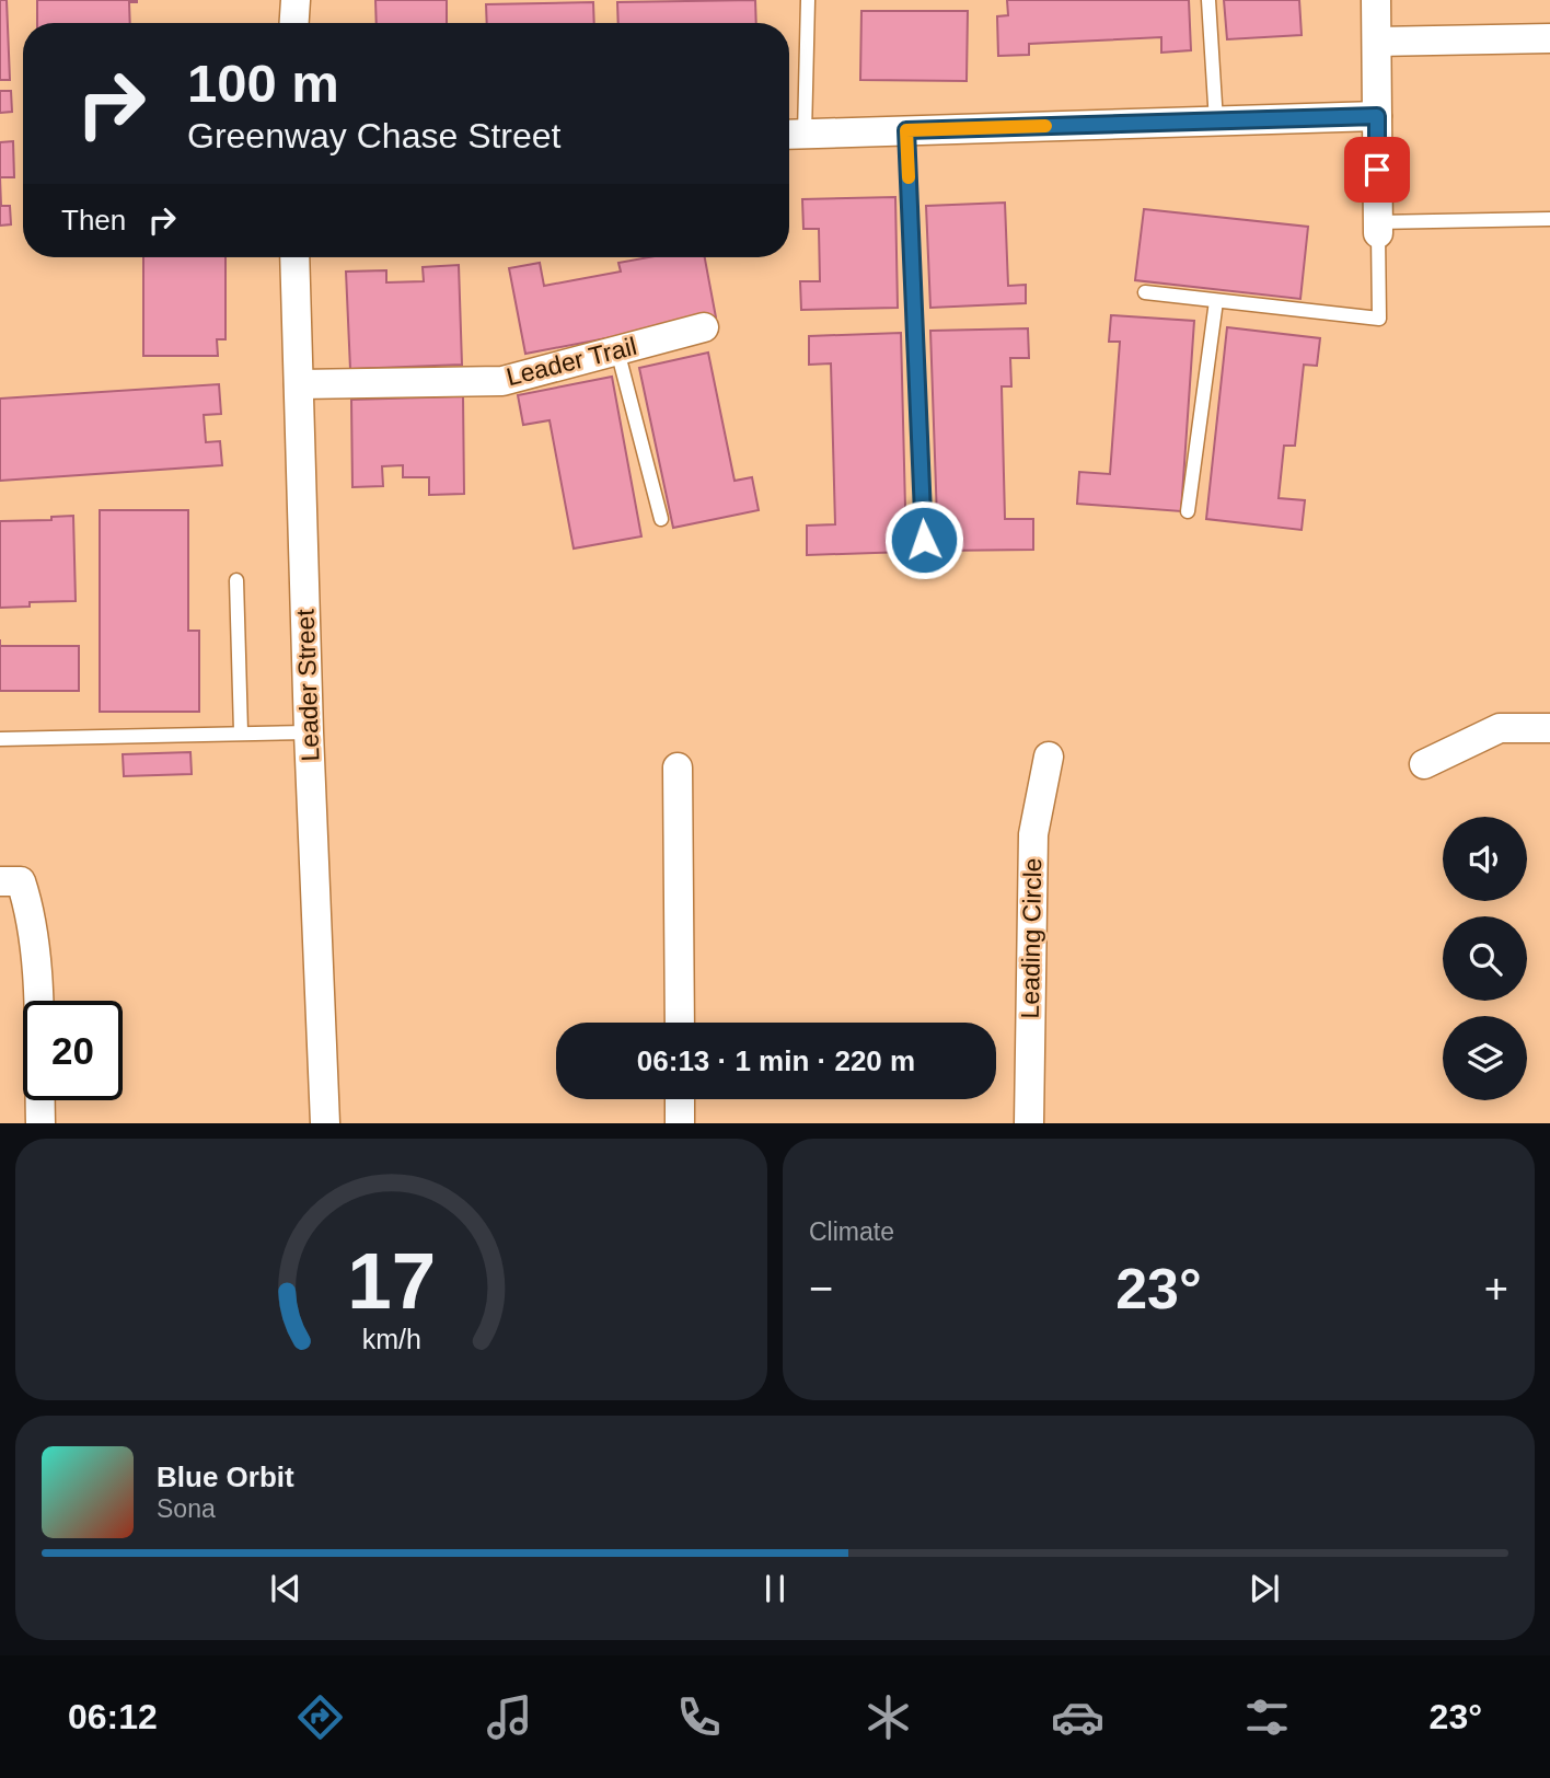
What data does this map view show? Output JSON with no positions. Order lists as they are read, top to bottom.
{
  "streets": {
    "street": ["Leader Trail", "Leader Street", "Leading Circle"]
  },
  "crossings": [
    ["Leader Trail", "Leader Street"]
  ],
  "page": {
    "turn": ["100 m", "Greenway Chase Street"],
    "then": "Then",
    "limit": "20",
    "trip": "06:13 · 1 min · 220 m",
    "tile": "Climate",
    "heat": ["−", "23°", "+"],
    "song": ["Blue Orbit", "Sona"],
    "tabs": ["06:12", "23°"],
    "gauge": ["17", "km/h"]
  }
}
